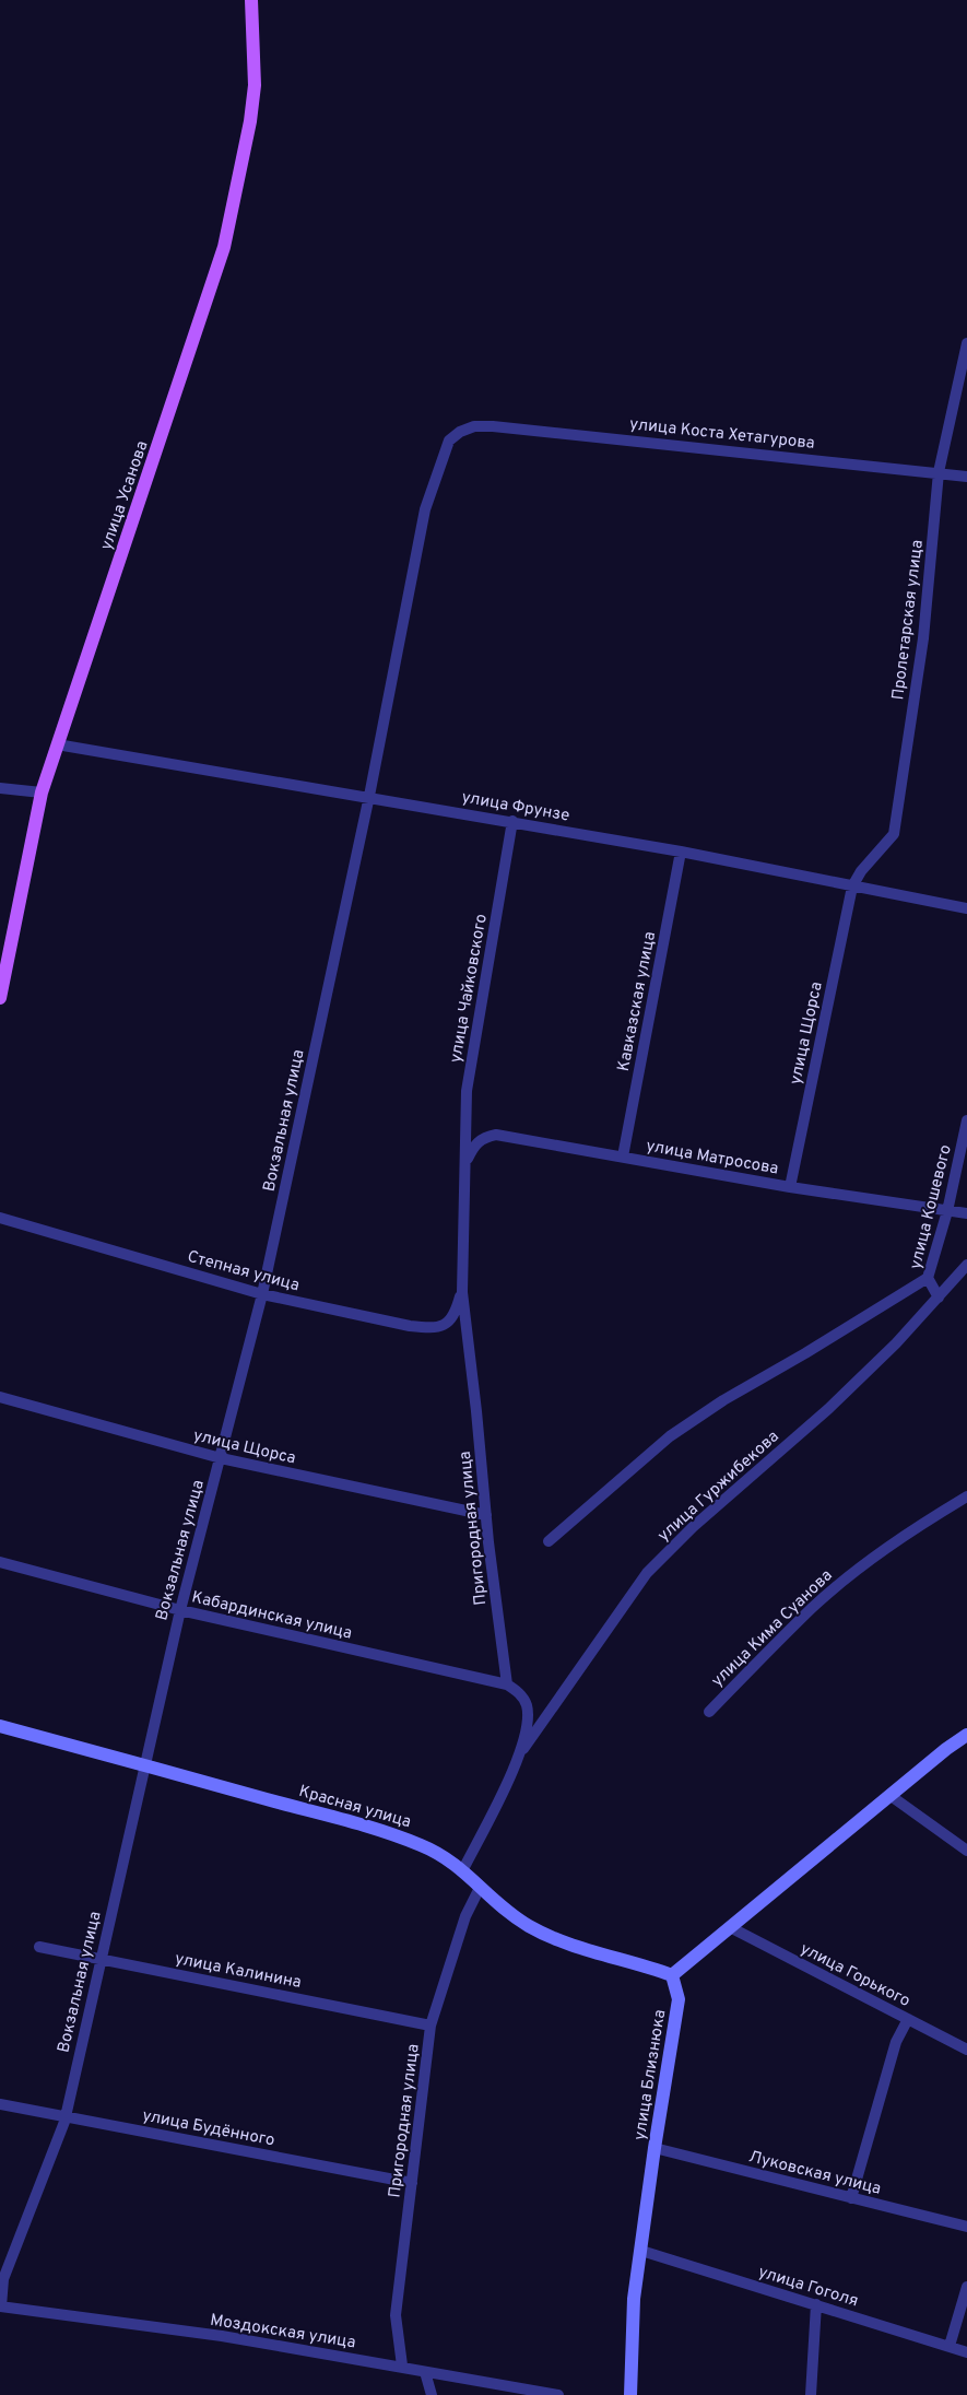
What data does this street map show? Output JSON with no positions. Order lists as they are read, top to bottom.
{
  "streets": {
    "main road": ["улица Усанова"],
    "street": [
      "улица Коста Хетагурова",
      "Пролетарская улица",
      "улица Фрунзе",
      "улица Чайковского",
      "Кавказская улица",
      "улица Щорса",
      "Вокзальная улица",
      "улица Матросова",
      "улица Кошевого",
      "Степная улица",
      "улица Гуржибекова",
      "Пригородная улица",
      "Кабардинская улица",
      "улица Кима Суанова",
      "Красная улица",
      "улица Калинина",
      "улица Горького",
      "улица Близнюка",
      "улица Будённого",
      "Луковская улица",
      "улица Гоголя",
      "Моздокская улица"
    ]
  },
  "crossings": [
    ["улица Коста Хетагурова", "Пролетарская улица"],
    ["улица Коста Хетагурова", "Вокзальная улица"],
    ["улица Усанова", "улица Фрунзе"],
    ["Пролетарская улица", "улица Фрунзе"],
    ["Пролетарская улица", "улица Щорса"],
    ["улица Фрунзе", "улица Чайковского"],
    ["улица Фрунзе", "Кавказская улица"],
    ["улица Фрунзе", "улица Щорса"],
    ["улица Фрунзе", "Вокзальная улица"],
    ["улица Чайковского", "улица Матросова"],
    ["улица Чайковского", "Пригородная улица"],
    ["Кавказская улица", "улица Матросова"],
    ["улица Щорса", "Вокзальная улица"],
    ["улица Щорса", "улица Матросова"],
    ["улица Щорса", "Пригородная улица"],
    ["Вокзальная улица", "Степная улица"],
    ["Вокзальная улица", "Кабардинская улица"],
    ["Вокзальная улица", "Красная улица"],
    ["Вокзальная улица", "улица Калинина"],
    ["Вокзальная улица", "улица Будённого"],
    ["Вокзальная улица", "Моздокская улица"],
    ["улица Матросова", "улица Кошевого"],
    ["улица Матросова", "Пригородная улица"],
    ["улица Кошевого", "улица Гуржибекова"],
    ["Степная улица", "Пригородная улица"],
    ["Пригородная улица", "Кабардинская улица"],
    ["Пригородная улица", "Красная улица"],
    ["Пригородная улица", "улица Калинина"],
    ["Пригородная улица", "улица Будённого"],
    ["Пригородная улица", "Моздокская улица"],
    ["Красная улица", "улица Близнюка"],
    ["улица Близнюка", "Луковская улица"],
    ["улица Близнюка", "улица Гоголя"]
  ]
}
